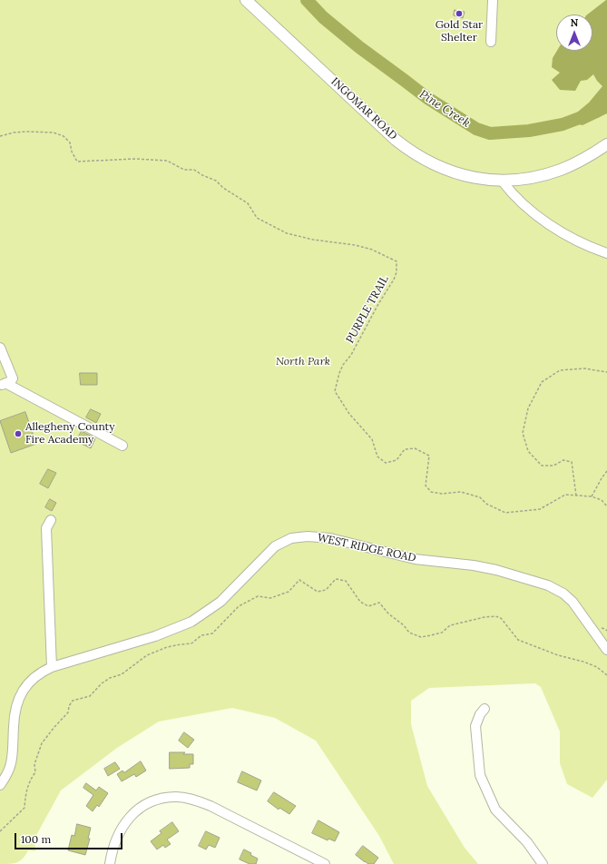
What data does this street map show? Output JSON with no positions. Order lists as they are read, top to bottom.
{
  "streets": {
    "main road": ["INGOMAR ROAD"],
    "street": ["WEST RIDGE ROAD"],
    "path": ["PURPLE TRAIL"]
  },
  "water": ["Pine Creek"],
  "parks": ["North Park"],
  "places": ["Gold Star Shelter", "Allegheny County Fire Academy"],
  "scale_bar": "100 m",
  "north": "top"
}
